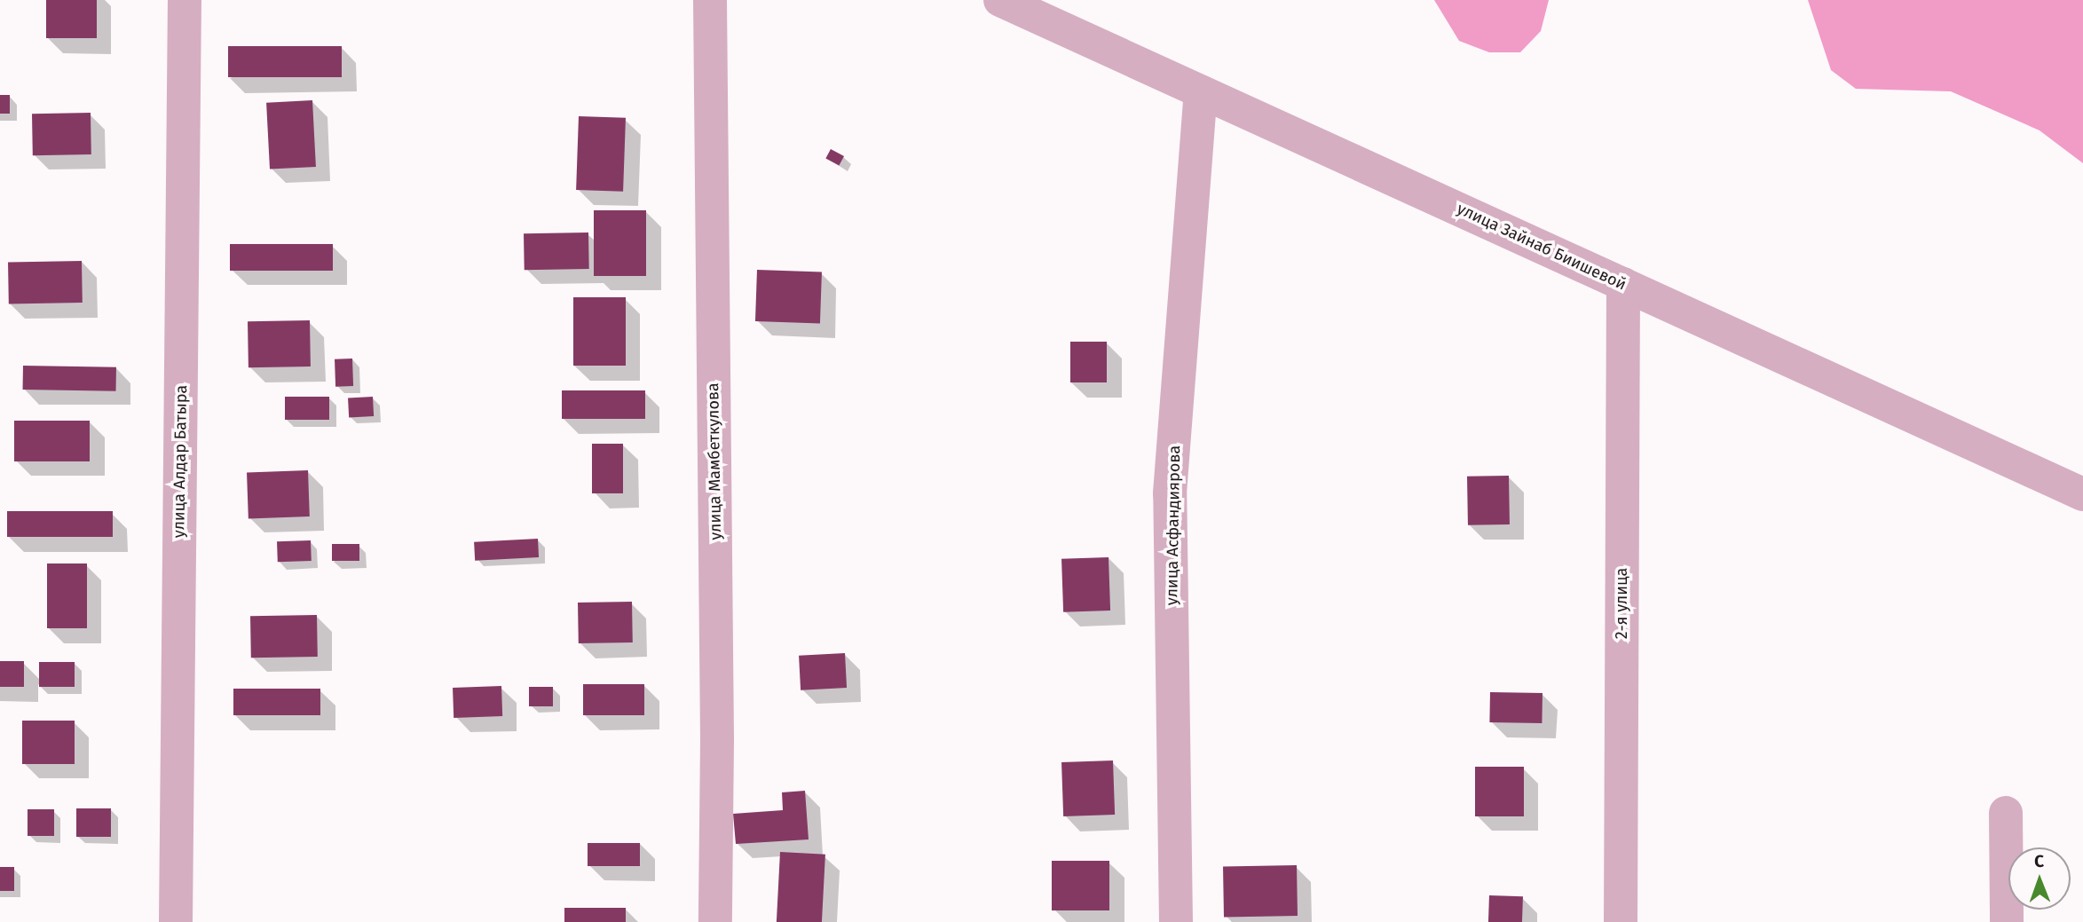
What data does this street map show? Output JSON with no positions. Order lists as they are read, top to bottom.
{
  "streets": {
    "street": [
      "улица Зайнаб Биишевой",
      "улица Алдар Батыра",
      "улица Мамбеткулова",
      "улица Асфандиярова",
      "2-я улица"
    ]
  },
  "crossings": [
    ["улица Зайнаб Биишевой", "улица Асфандиярова"],
    ["улица Зайнаб Биишевой", "2-я улица"]
  ],
  "north": "top"
}
